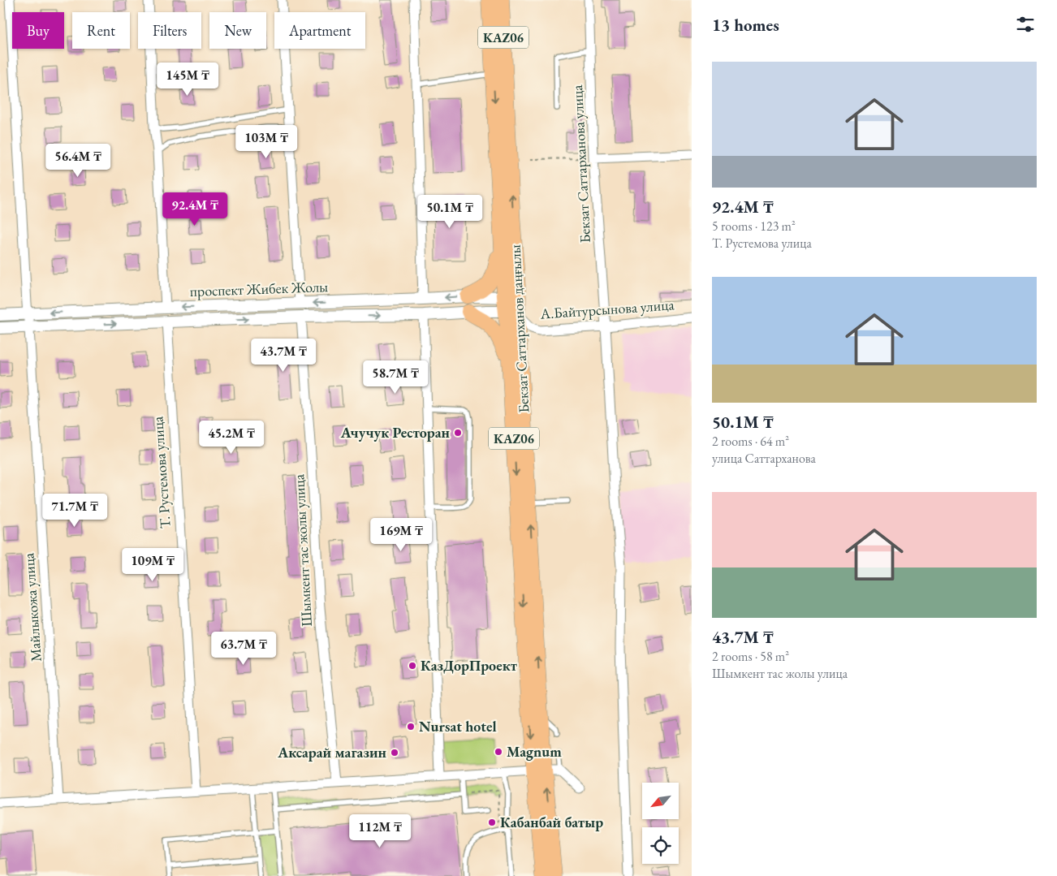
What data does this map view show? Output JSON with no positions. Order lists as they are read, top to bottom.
{
  "streets": {
    "main road": ["KАZ06", "Бекзат Саттарханов даңғылы"],
    "street": [
      "Бекзат Саттарханова улица",
      "проспект Жибек Жолы",
      "А.Байтурсынова улица",
      "Т. Рустемова улица",
      "Шымкент тас жолы улица",
      "Майлыкожа улица"
    ]
  },
  "crossings": [
    ["Бекзат Саттарханова улица", "А.Байтурсынова улица"],
    ["проспект Жибек Жолы", "А.Байтурсынова улица"],
    ["проспект Жибек Жолы", "Бекзат Саттарханов даңғылы"],
    ["проспект Жибек Жолы", "Т. Рустемова улица"],
    ["проспект Жибек Жолы", "Шымкент тас жолы улица"],
    ["проспект Жибек Жолы", "Майлыкожа улица"],
    ["А.Байтурсынова улица", "Бекзат Саттарханов даңғылы"]
  ],
  "places": [
    "Ачучук Ресторан",
    "КазДорПроект",
    "Nursat hotel",
    "Magnum",
    "Аксарай магазин",
    "Кабанбай батыр"
  ],
  "north": "bottom left",
  "page": {
    "heading": "13 homes",
    "chip": [
      "Buy",
      "Rent",
      "Filters",
      "New",
      "Apartment"
    ],
    "list": [
      {
        "name": "92.4M ₸",
        "note": "5 rooms · 123 m² · Т. Рустемова улица"
      },
      {
        "name": "50.1M ₸",
        "note": "2 rooms · 64 m² · улица Саттарханова"
      },
      {
        "name": "43.7M ₸",
        "note": "2 rooms · 58 m² · Шымкент тас жолы улица"
      }
    ],
    "price": [
      "145M ₸",
      "103M ₸",
      "56.4M ₸",
      "92.4M ₸",
      "50.1M ₸",
      "43.7M ₸",
      "58.7M ₸",
      "45.2M ₸",
      "71.7M ₸",
      "169M ₸",
      "109M ₸",
      "63.7M ₸",
      "112M ₸"
    ]
  }
}
